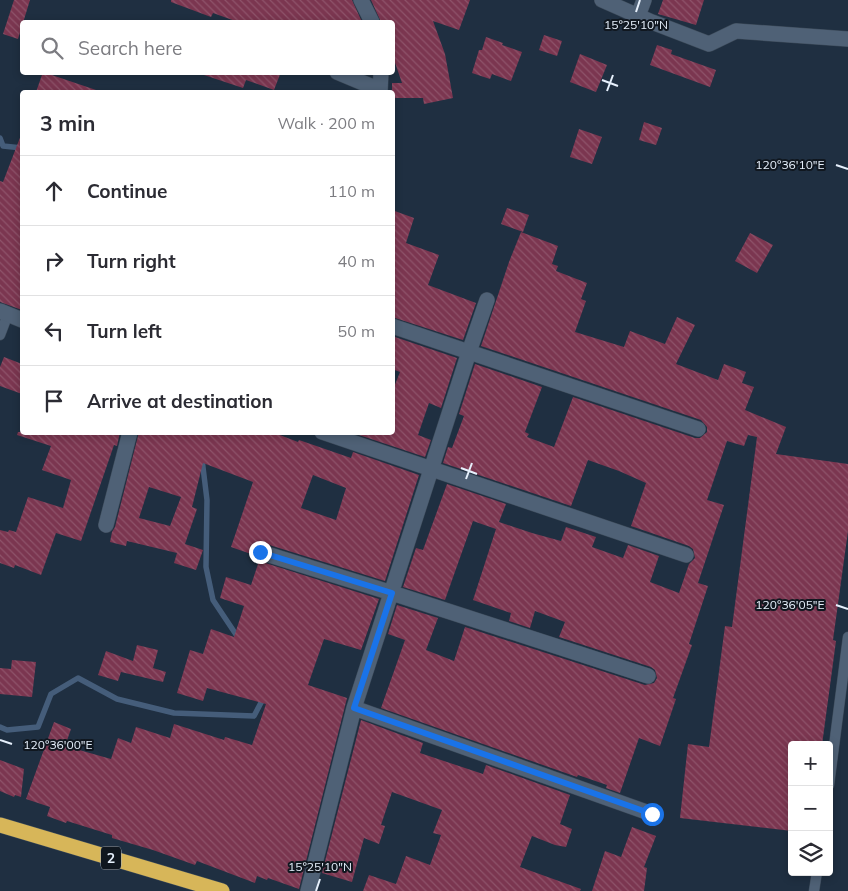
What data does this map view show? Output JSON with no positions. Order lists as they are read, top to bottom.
{
  "streets": {
    "highway": ["2"]
  },
  "page": {
    "search": "Search here",
    "heading": ["3 min", "Walk · 200 m"],
    "list": [
      ["Continue", "110 m"],
      ["Turn right", "40 m"],
      ["Turn left", "50 m"],
      "Arrive at destination"
    ],
    "map_buttons": ["+", "−"]
  },
  "coordinates": [
    "15°25'10\"N",
    "120°36'10\"E",
    "120°36'05\"E",
    "120°36'00\"E"
  ]
}
